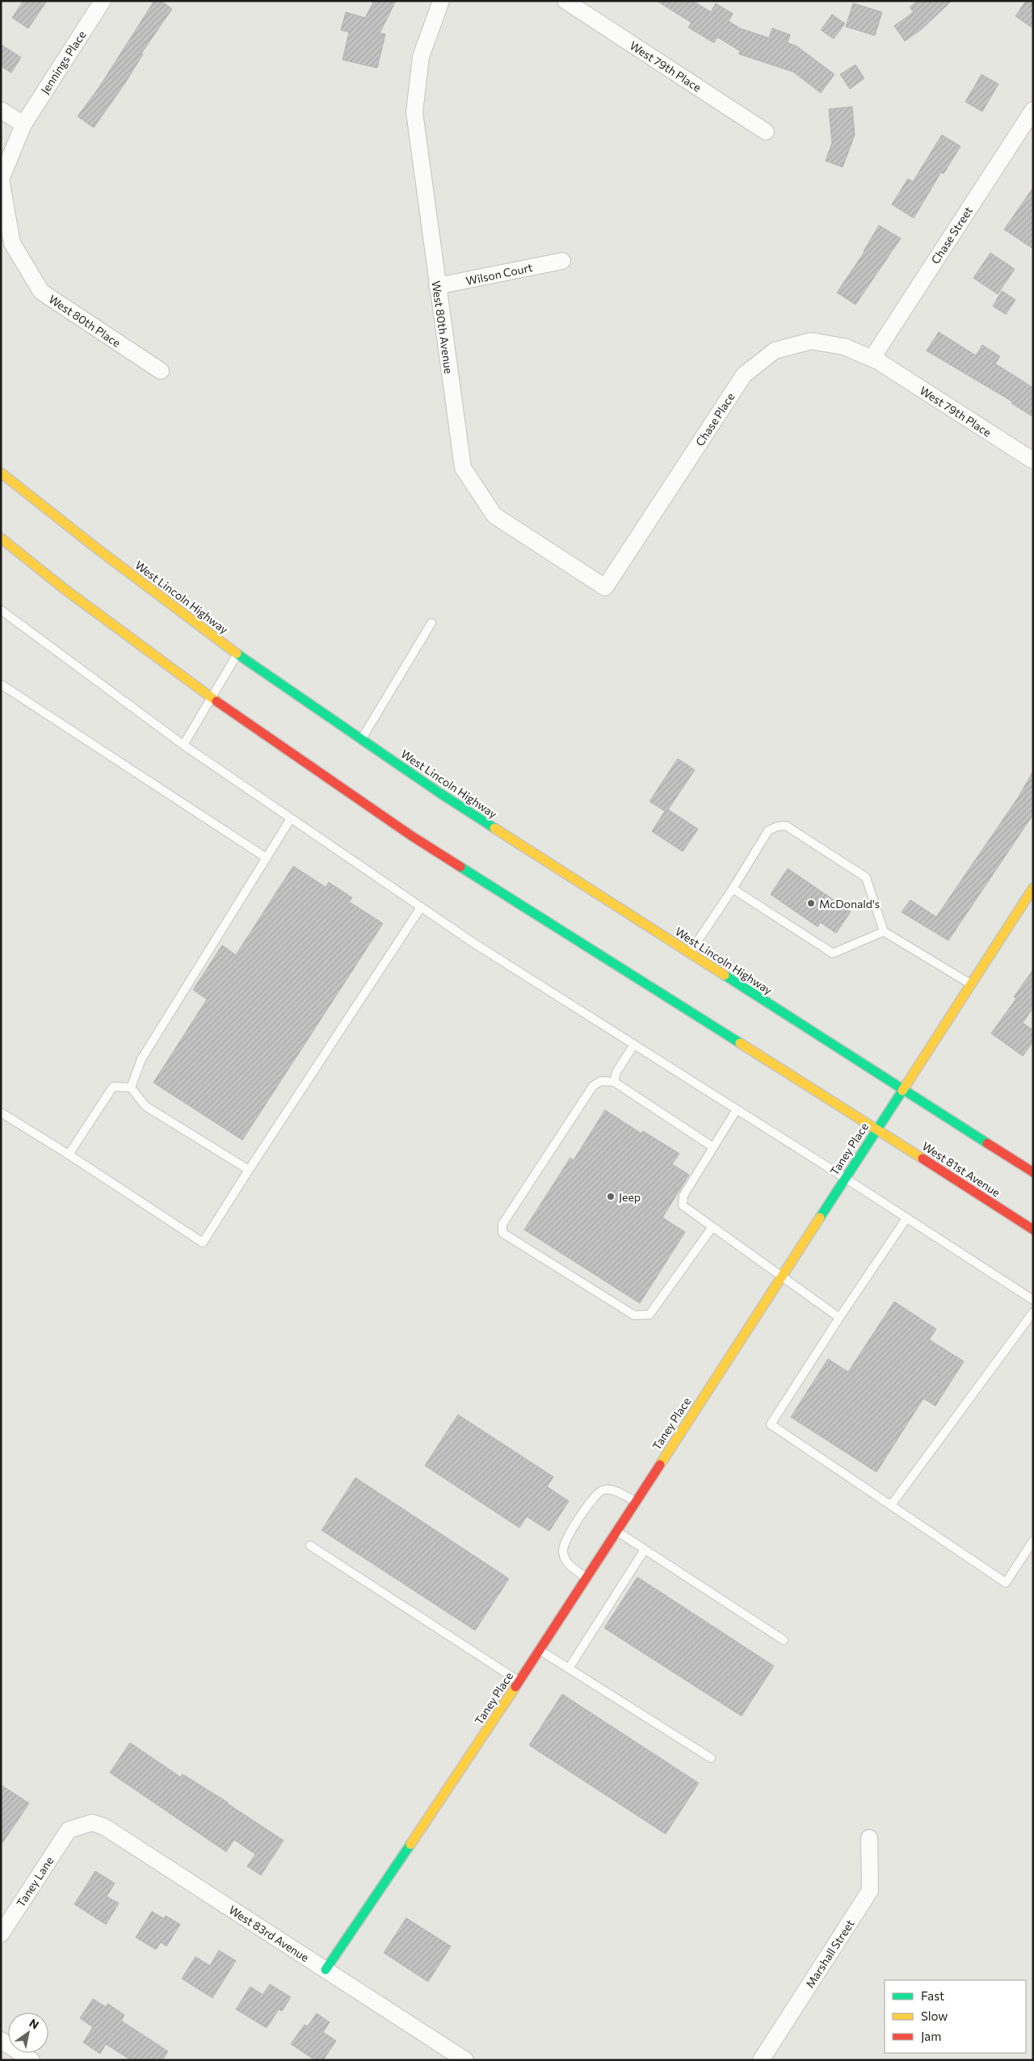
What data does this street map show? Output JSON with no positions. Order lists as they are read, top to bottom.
{
  "streets": {
    "main road": ["West Lincoln Highway", "Taney Place", "West 81st Avenue"],
    "street": [
      "Jennings Place",
      "West 79th Place",
      "Chase Street",
      "Wilson Court",
      "West 80th Place",
      "West 80th Avenue",
      "Chase Place",
      "Taney Lane",
      "West 83rd Avenue",
      "Marshall Street"
    ]
  },
  "crossings": [
    ["Jennings Place", "West 80th Place"],
    ["West 79th Place", "Chase Street"],
    ["West 79th Place", "Chase Place"],
    ["Chase Street", "Chase Place"],
    ["Wilson Court", "West 80th Avenue"],
    ["West 80th Avenue", "Chase Place"],
    ["West Lincoln Highway", "Taney Place"],
    ["Taney Place", "West 81st Avenue"],
    ["Taney Place", "West 83rd Avenue"],
    ["Taney Lane", "West 83rd Avenue"]
  ],
  "places": ["McDonald's", "Jeep"],
  "legend": ["Fast", "Slow", "Jam"],
  "north": "top right"
}
